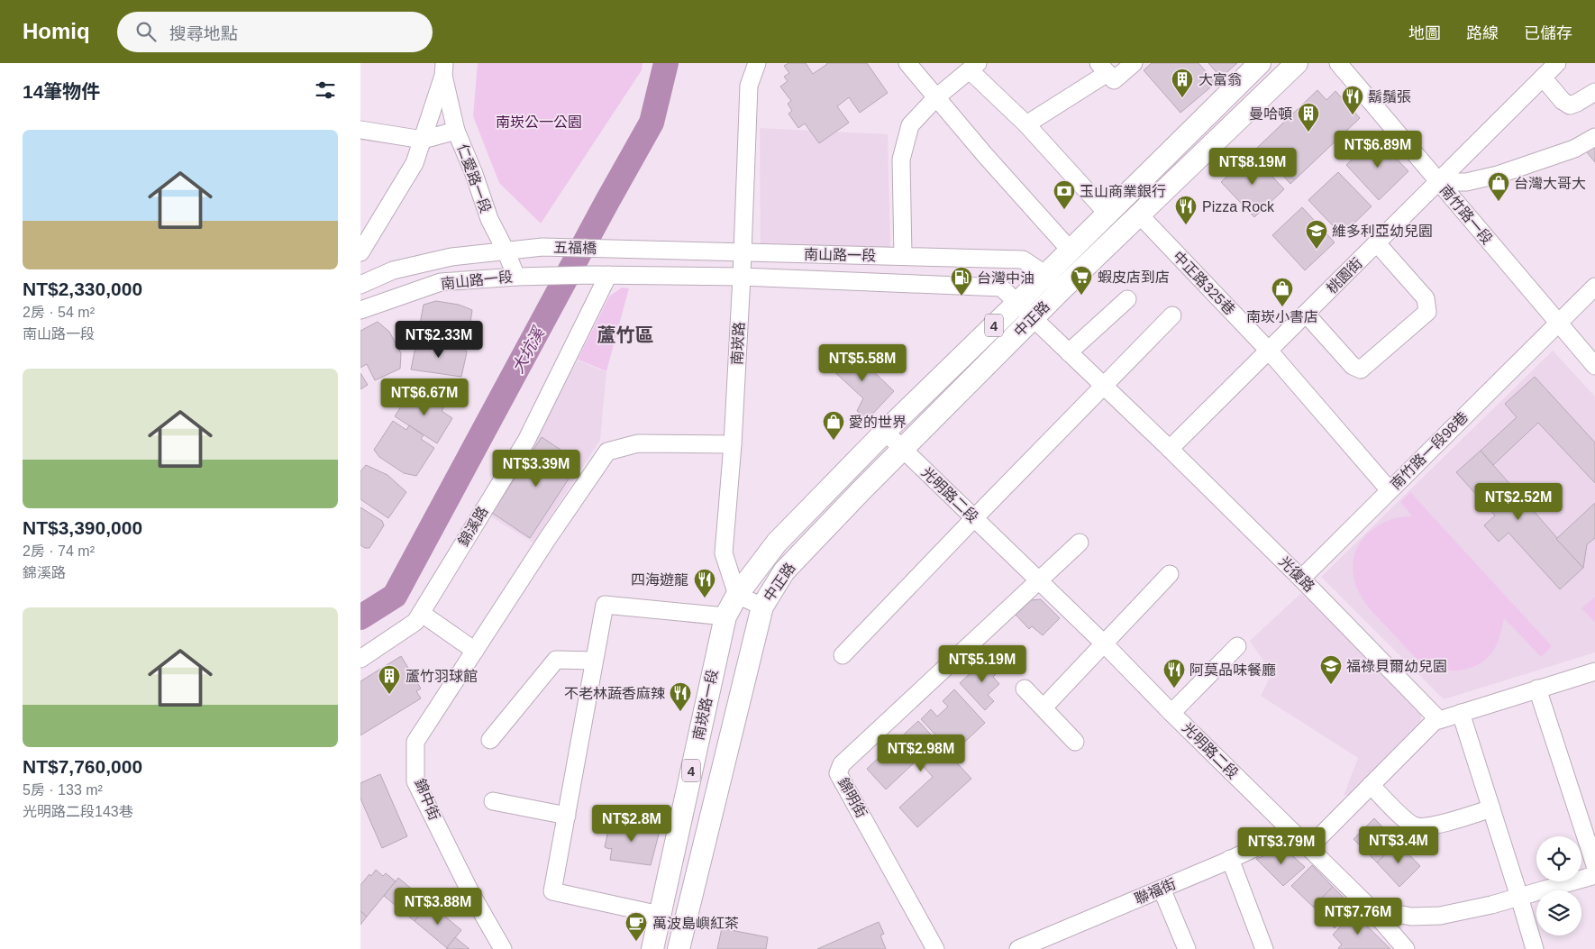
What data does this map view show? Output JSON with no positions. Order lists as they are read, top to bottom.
{
  "streets": {
    "main road": ["中正路", "4", "南崁路一段"],
    "street": [
      "仁愛路一段",
      "南竹路一段",
      "五福橋",
      "南山路一段",
      "桃園街",
      "中正路325巷",
      "南崁路",
      "南竹路一段98巷",
      "光明路二段",
      "錦溪路",
      "光復路",
      "錦明街",
      "錦中街",
      "聯福街"
    ]
  },
  "crossings": [
    ["仁愛路一段", "南山路一段"],
    ["南竹路一段", "桃園街"],
    ["南竹路一段", "南竹路一段98巷"],
    ["五福橋", "南山路一段"],
    ["五福橋", "錦溪路"],
    ["南山路一段", "中正路"],
    ["南山路一段", "南崁路"],
    ["南山路一段", "錦溪路"],
    ["南山路一段", "光復路"],
    ["桃園街", "中正路325巷"],
    ["桃園街", "光復路"],
    ["中正路325巷", "中正路"],
    ["中正路325巷", "南竹路一段98巷"],
    ["中正路", "4"],
    ["中正路", "南崁路"],
    ["中正路", "光明路二段"],
    ["中正路", "光復路"],
    ["中正路", "南崁路一段"],
    ["南崁路", "南崁路一段"],
    ["南崁路", "錦中街"],
    ["南竹路一段98巷", "光復路"],
    ["光明路二段", "錦明街"],
    ["光明路二段", "聯福街"]
  ],
  "districts": ["蘆竹區"],
  "water": ["大坑溪"],
  "parks": ["南崁公一公園"],
  "places": {
    "building": ["大富翁", "曼哈頓", "蘆竹羽球館"],
    "restaurant": [
      "鬍鬚張",
      "Pizza Rock",
      "四海遊龍",
      "阿莫品味餐廳",
      "不老林蔬香麻辣"
    ],
    "shop": ["台灣大哥大", "南崁小書店", "愛的世界"],
    "bank": ["玉山商業銀行"],
    "school or university": ["維多利亞幼兒園", "福祿貝爾幼兒園"],
    "supermarket": ["蝦皮店到店"],
    "fuel station": ["台灣中油"],
    "cafe": ["萬波島嶼紅茶"]
  },
  "page": {
    "header": "Homiq",
    "search": "搜尋地點",
    "nav": ["地圖", "路線", "已儲存"],
    "heading": "14筆物件",
    "list": [
      {
        "name": "NT$2,330,000",
        "note": "2房 · 54 m² · 南山路一段"
      },
      {
        "name": "NT$3,390,000",
        "note": "2房 · 74 m² · 錦溪路"
      },
      {
        "name": "NT$7,760,000",
        "note": "5房 · 133 m² · 光明路二段143巷"
      }
    ],
    "price": [
      "NT$6.89M",
      "NT$8.19M",
      "NT$2.33M",
      "NT$5.58M",
      "NT$6.67M",
      "NT$3.39M",
      "NT$2.52M",
      "NT$5.19M",
      "NT$2.98M",
      "NT$2.8M",
      "NT$3.4M",
      "NT$3.79M",
      "NT$3.88M",
      "NT$7.76M"
    ]
  }
}
